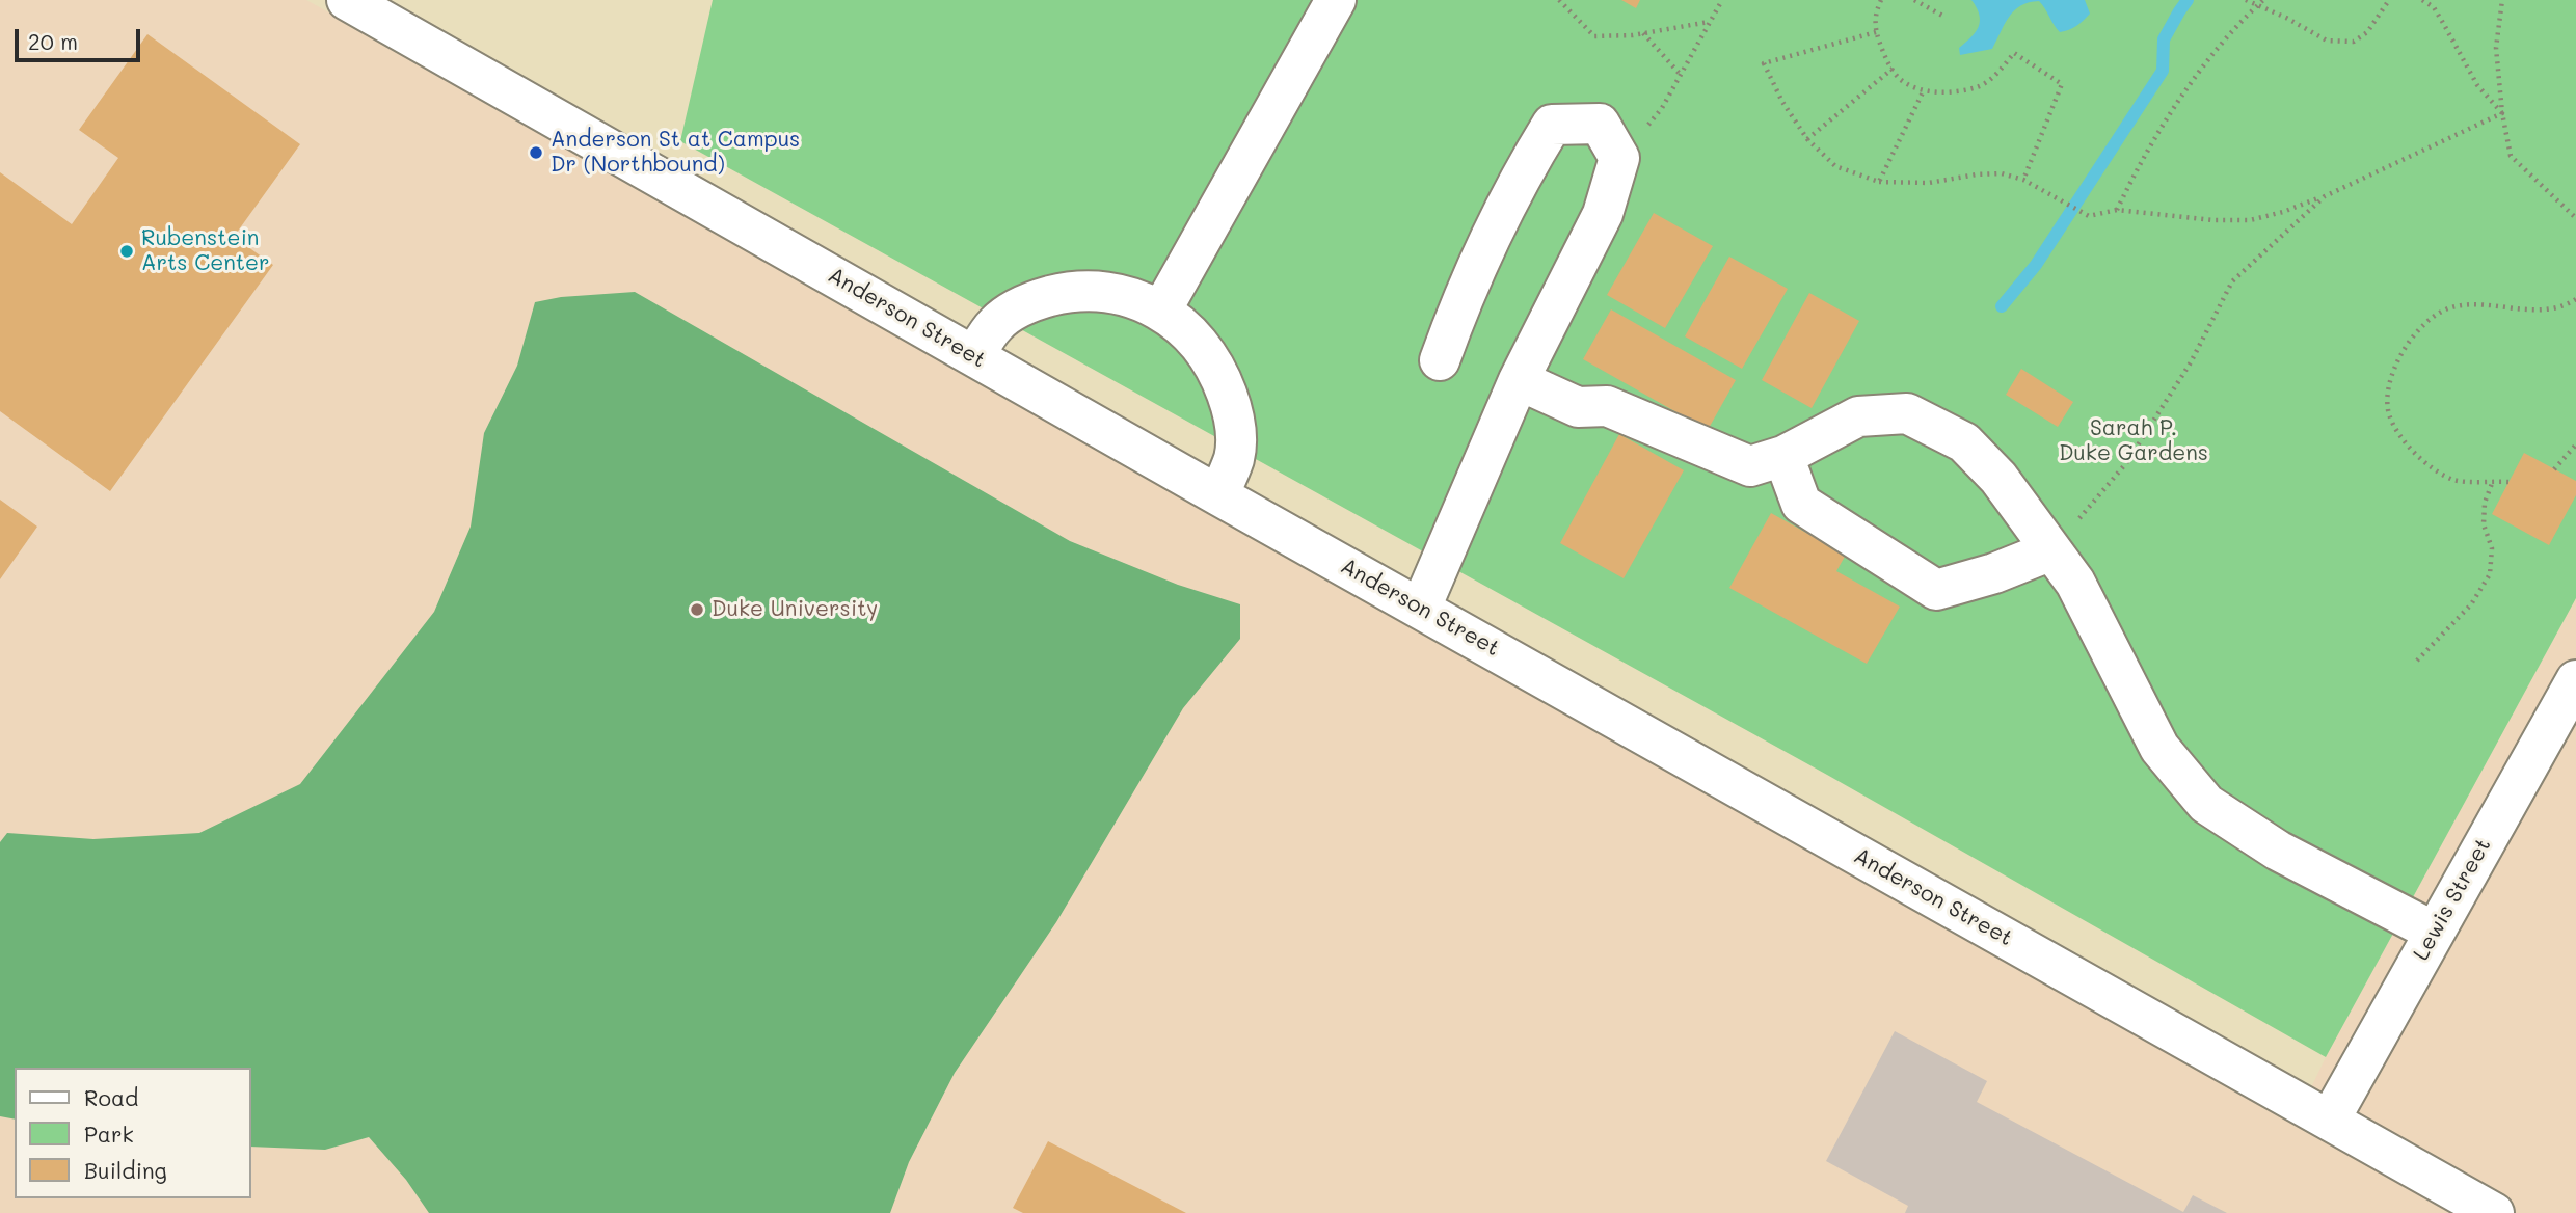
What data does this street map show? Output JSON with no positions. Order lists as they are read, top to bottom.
{
  "streets": {
    "street": ["Anderson Street", "Lewis Street"]
  },
  "crossings": [
    ["Anderson Street", "Lewis Street"]
  ],
  "parks": ["Sarah P. Duke Gardens"],
  "places": ["Anderson St at Campus Dr (Northbound)", "Rubenstein Arts Center", "Duke University"],
  "legend": ["Road", "Park", "Building"],
  "scale_bar": "20 m"
}
